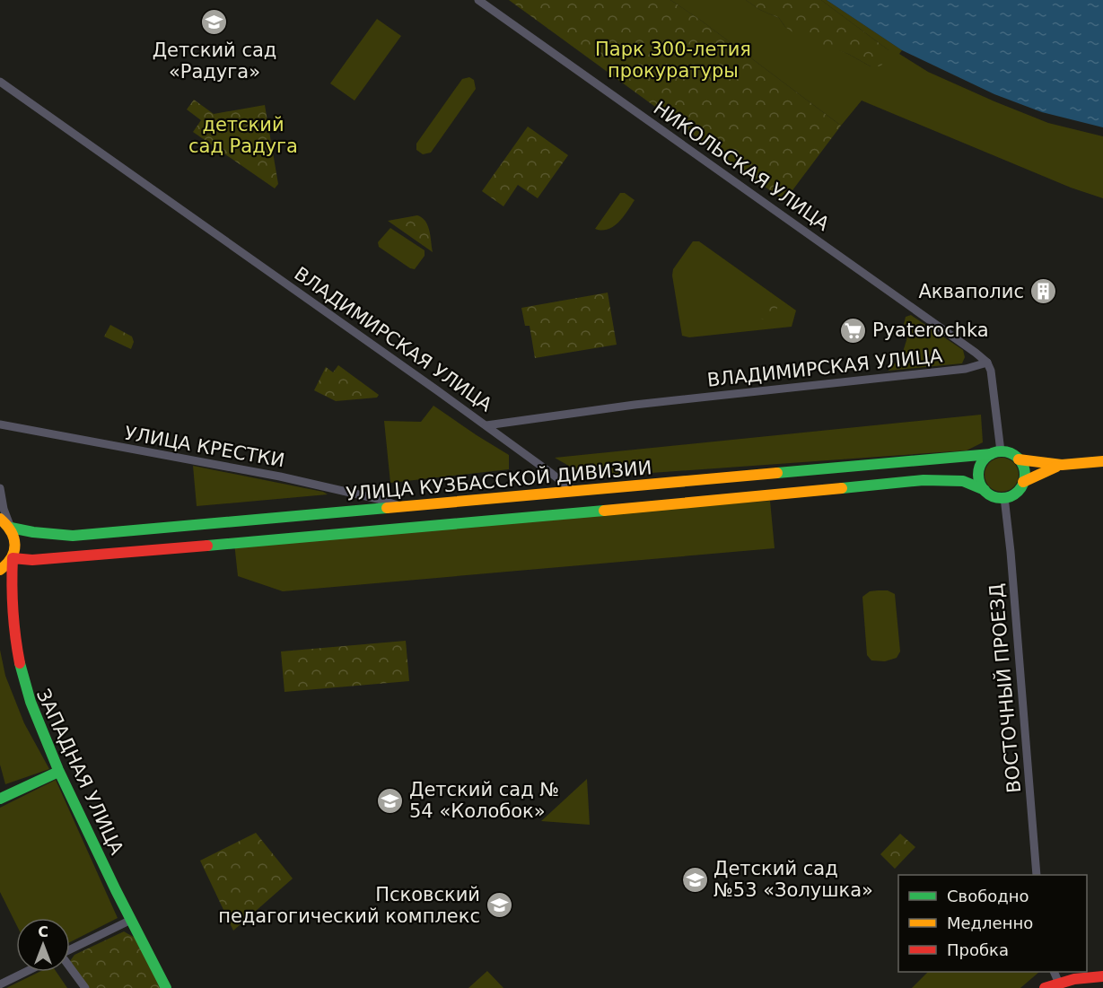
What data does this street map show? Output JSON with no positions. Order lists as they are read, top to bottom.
{
  "streets": {
    "street": [
      "НИКОЛЬСКАЯ УЛИЦА",
      "ВЛАДИМИРСКАЯ УЛИЦА",
      "УЛИЦА КРЕСТКИ",
      "УЛИЦА КУЗБАССКОЙ ДИВИЗИИ",
      "ВОСТОЧНЫЙ ПРОЕЗД",
      "ЗАПАДНАЯ УЛИЦА"
    ]
  },
  "crossings": [
    ["НИКОЛЬСКАЯ УЛИЦА", "ВЛАДИМИРСКАЯ УЛИЦА"],
    ["УЛИЦА КРЕСТКИ", "УЛИЦА КУЗБАССКОЙ ДИВИЗИИ"],
    ["УЛИЦА КУЗБАССКОЙ ДИВИЗИИ", "ВОСТОЧНЫЙ ПРОЕЗД"],
    ["УЛИЦА КУЗБАССКОЙ ДИВИЗИИ", "ЗАПАДНАЯ УЛИЦА"]
  ],
  "parks": ["Парк 300-летия прокуратуры", "детский сад Радуга"],
  "places": {
    "school or university": [
      "Детский сад «Радуга»",
      "Детский сад № 54 «Колобок»",
      "Детский сад №53 «Золушка»",
      "Псковский педагогический комплекс"
    ],
    "building": ["Акваполис"],
    "supermarket": ["Pyaterochka"]
  },
  "legend": ["Свободно", "Медленно", "Пробка"],
  "north": "top"
}
